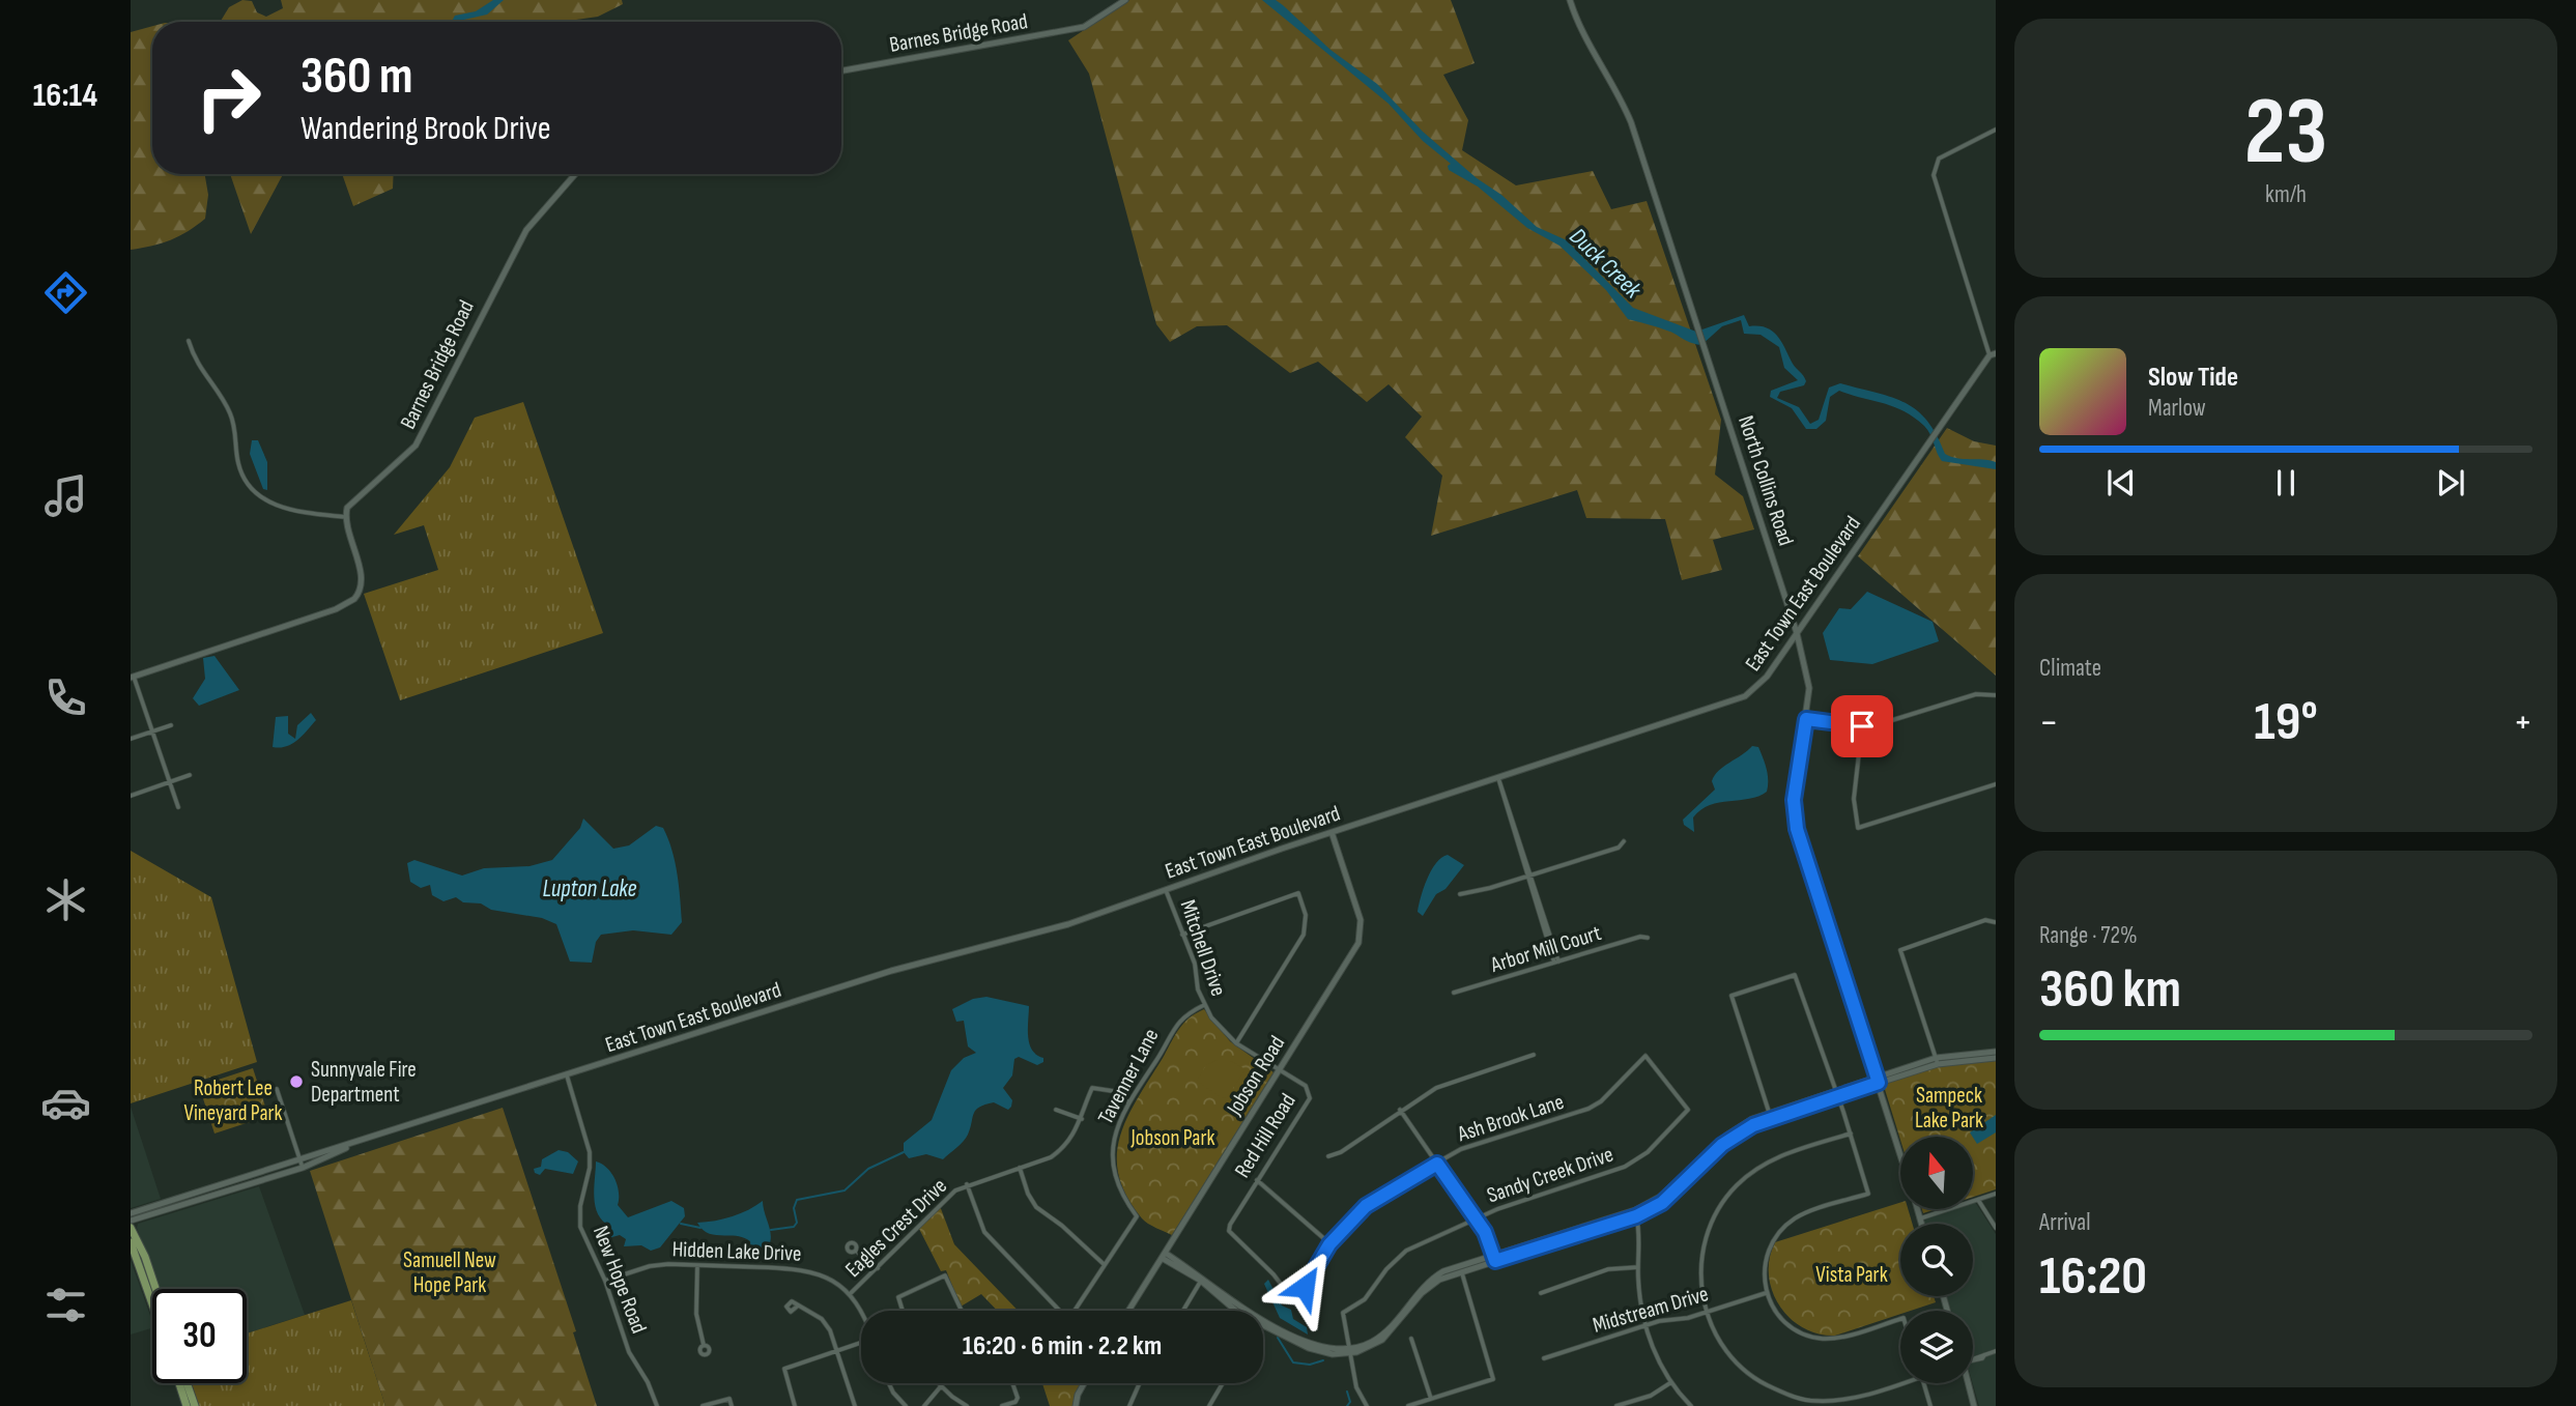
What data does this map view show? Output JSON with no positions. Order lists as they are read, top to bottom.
{
  "streets": {
    "street": [
      "Barnes Bridge Road",
      "North Collins Road",
      "East Town East Boulevard",
      "Mitchell Drive",
      "Arbor Mill Court",
      "Jobson Road",
      "Tavenner Lane",
      "Ash Brook Lane",
      "Red Hill Road",
      "Sandy Creek Drive",
      "Eagles Crest Drive",
      "Hidden Lake Drive",
      "New Hope Road",
      "Midstream Drive"
    ]
  },
  "crossings": [
    ["North Collins Road", "East Town East Boulevard"],
    ["East Town East Boulevard", "Mitchell Drive"],
    ["East Town East Boulevard", "Jobson Road"],
    ["East Town East Boulevard", "New Hope Road"],
    ["Mitchell Drive", "Jobson Road"],
    ["Mitchell Drive", "Tavenner Lane"],
    ["Mitchell Drive", "Red Hill Road"],
    ["Jobson Road", "Red Hill Road"],
    ["Tavenner Lane", "Eagles Crest Drive"],
    ["Ash Brook Lane", "Red Hill Road"],
    ["Ash Brook Lane", "Sandy Creek Drive"],
    ["Eagles Crest Drive", "Hidden Lake Drive"],
    ["Hidden Lake Drive", "New Hope Road"]
  ],
  "water": ["Duck Creek", "Lupton Lake"],
  "parks": [
    "Robert Lee Vineyard Park",
    "Sampeck Lake Park",
    "Jobson Park",
    "Samuell New Hope Park",
    "Vista Park"
  ],
  "places": ["Sunnyvale Fire Department"],
  "north": "top",
  "page": {
    "tabs": "16:14",
    "tile": [
      ["23", "km/h"],
      "Climate",
      ["Range · 72%", "360 km"],
      ["Arrival", "16:20"]
    ],
    "turn": ["360 m", "Wandering Brook Drive"],
    "song": ["Slow Tide", "Marlow"],
    "heat": ["−", "19°", "+"],
    "limit": "30",
    "trip": "16:20 · 6 min · 2.2 km"
  }
}
